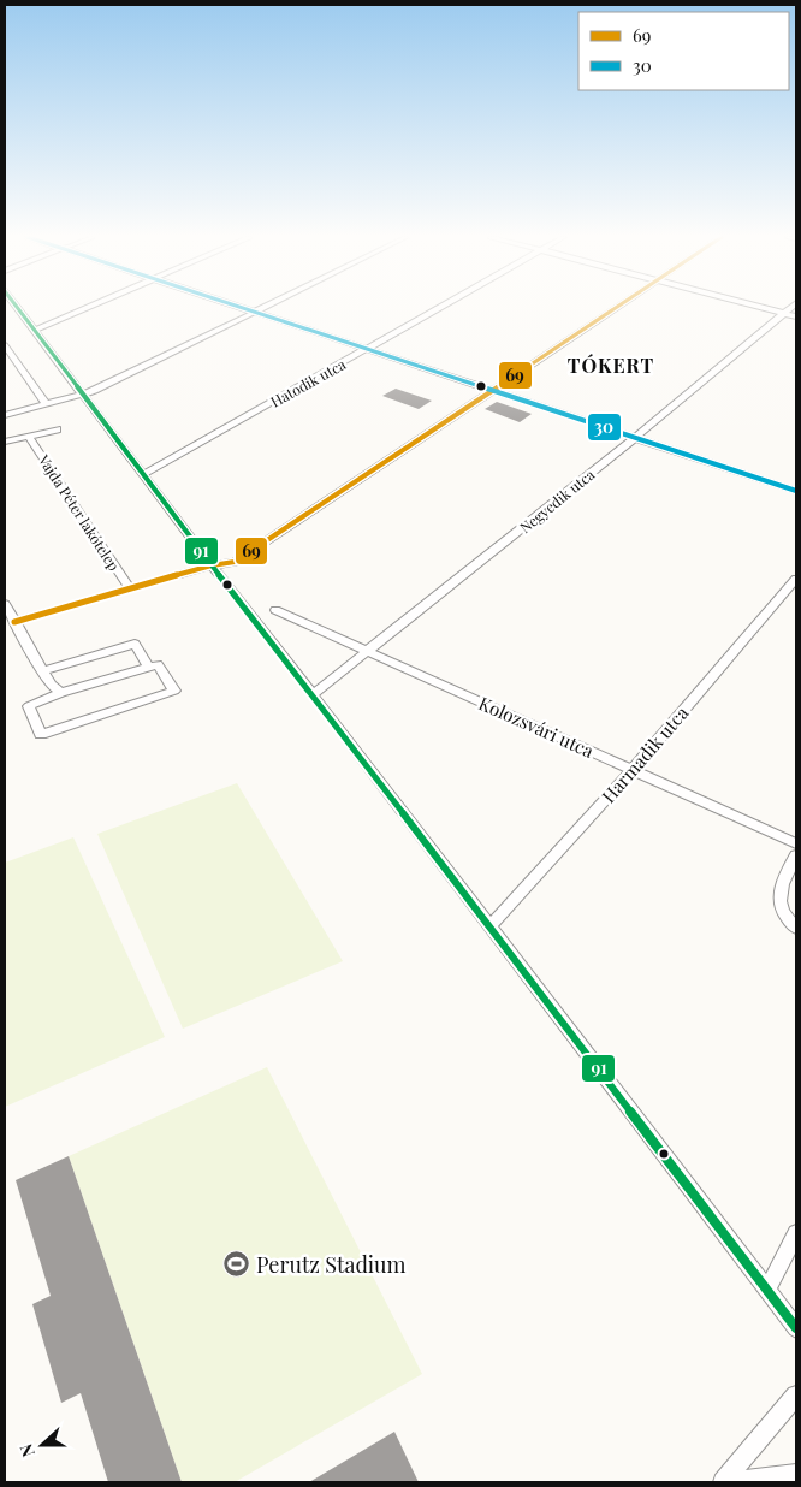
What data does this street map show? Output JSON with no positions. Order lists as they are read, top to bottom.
{
  "streets": {
    "street": [
      "Hatodik utca",
      "Negyedik utca",
      "Vajda Péter lakótelep",
      "Kolozsvári utca",
      "Harmadik utca"
    ]
  },
  "crossings": [
    ["Negyedik utca", "Kolozsvári utca"],
    ["Kolozsvári utca", "Harmadik utca"]
  ],
  "districts": ["TÓKERT"],
  "places": {
    "sports": ["Perutz Stadium"]
  },
  "lines": ["transit line 69", "transit line 30", "transit line 91"],
  "legend": ["69", "30"],
  "north": "left"
}
